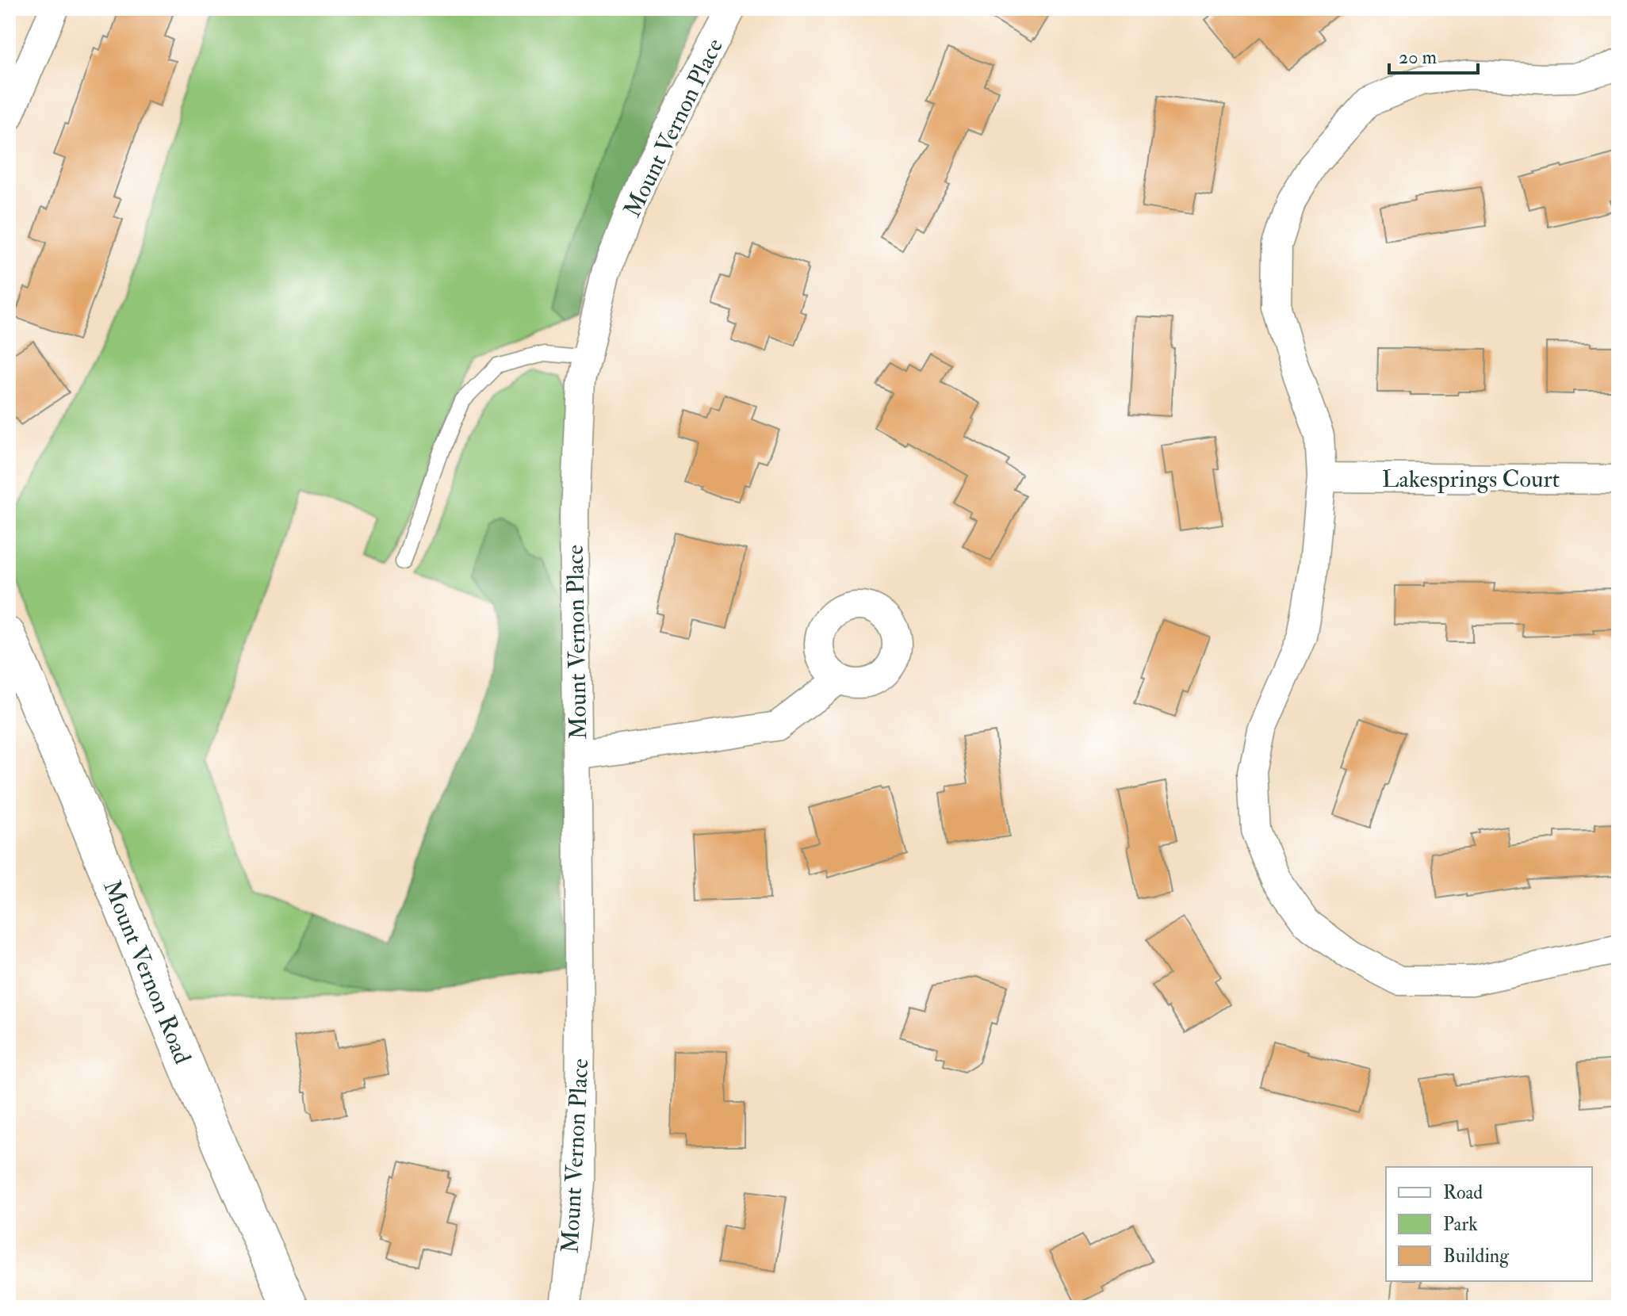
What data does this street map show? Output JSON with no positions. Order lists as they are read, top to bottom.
{
  "streets": {
    "main road": ["Mount Vernon Road"],
    "street": ["Mount Vernon Place", "Lakesprings Court"]
  },
  "legend": ["Road", "Park", "Building"],
  "scale_bar": "20 m"
}
